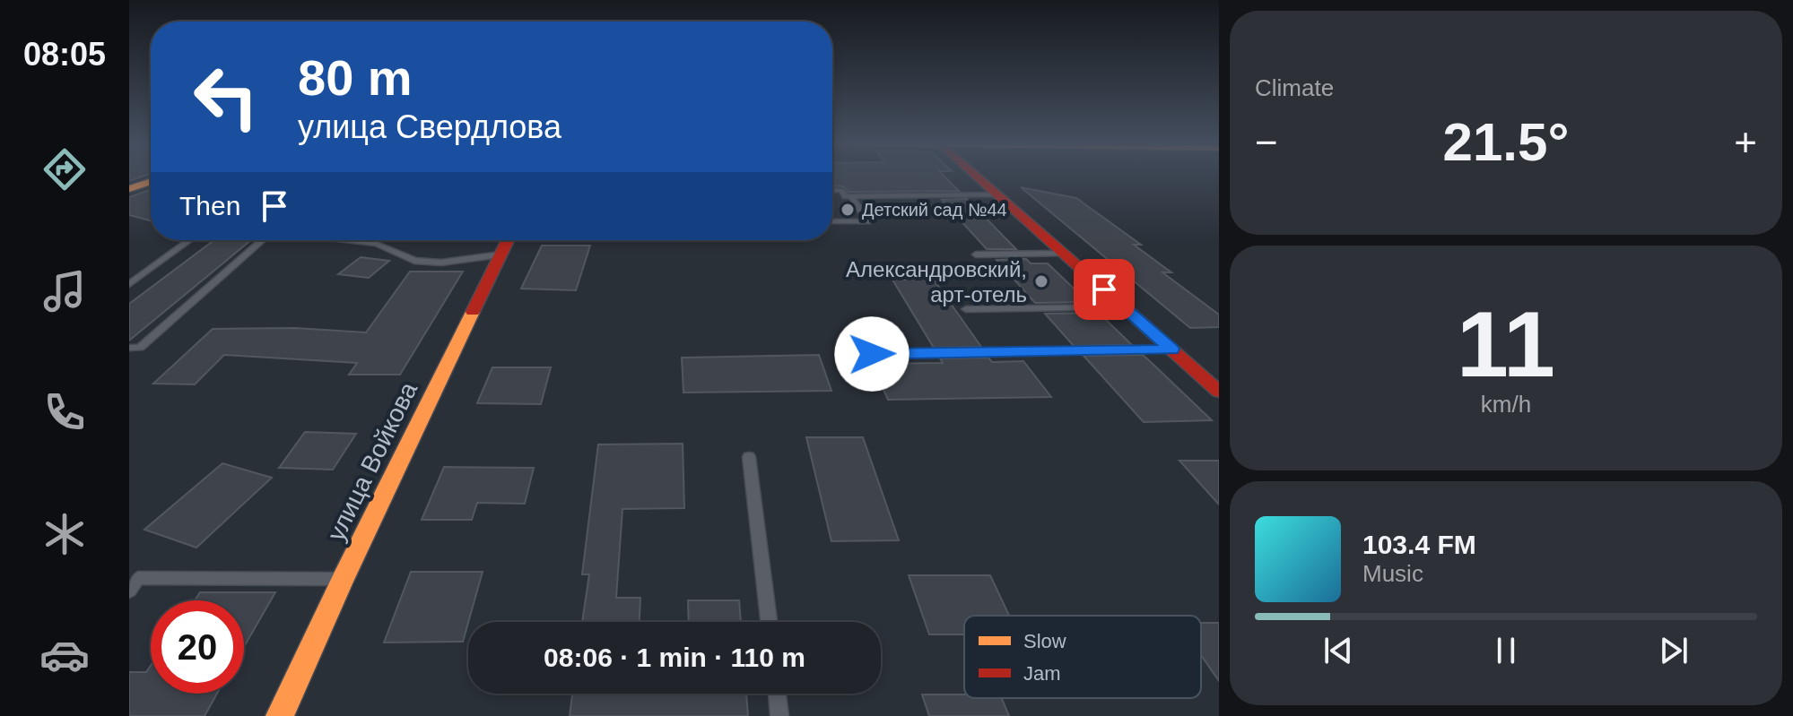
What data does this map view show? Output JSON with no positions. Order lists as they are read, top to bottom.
{
  "streets": {
    "street": ["улица Войкова"]
  },
  "places": ["Детский сад №44", "Александровский, арт-отель"],
  "legend": ["Slow", "Jam"],
  "page": {
    "tabs": "08:05",
    "tile": [
      "Climate",
      ["11", "km/h"]
    ],
    "turn": ["80 m", "улица Свердлова"],
    "heat": ["−", "21.5°", "+"],
    "then": "Then",
    "song": ["103.4 FM", "Music"],
    "limit": "20",
    "trip": "08:06 · 1 min · 110 m"
  }
}
